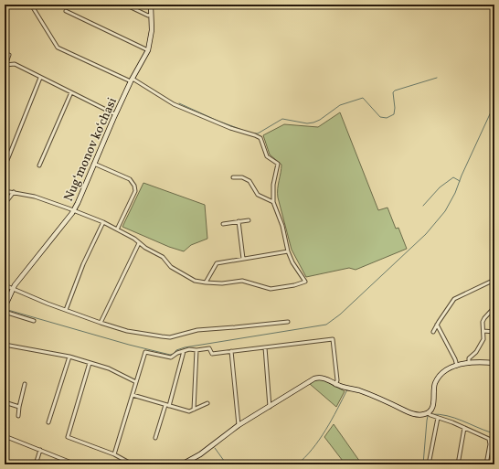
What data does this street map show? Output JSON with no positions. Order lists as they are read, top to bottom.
{
  "streets": {
    "street": ["Nugʻmonov koʻchasi"]
  }
}
